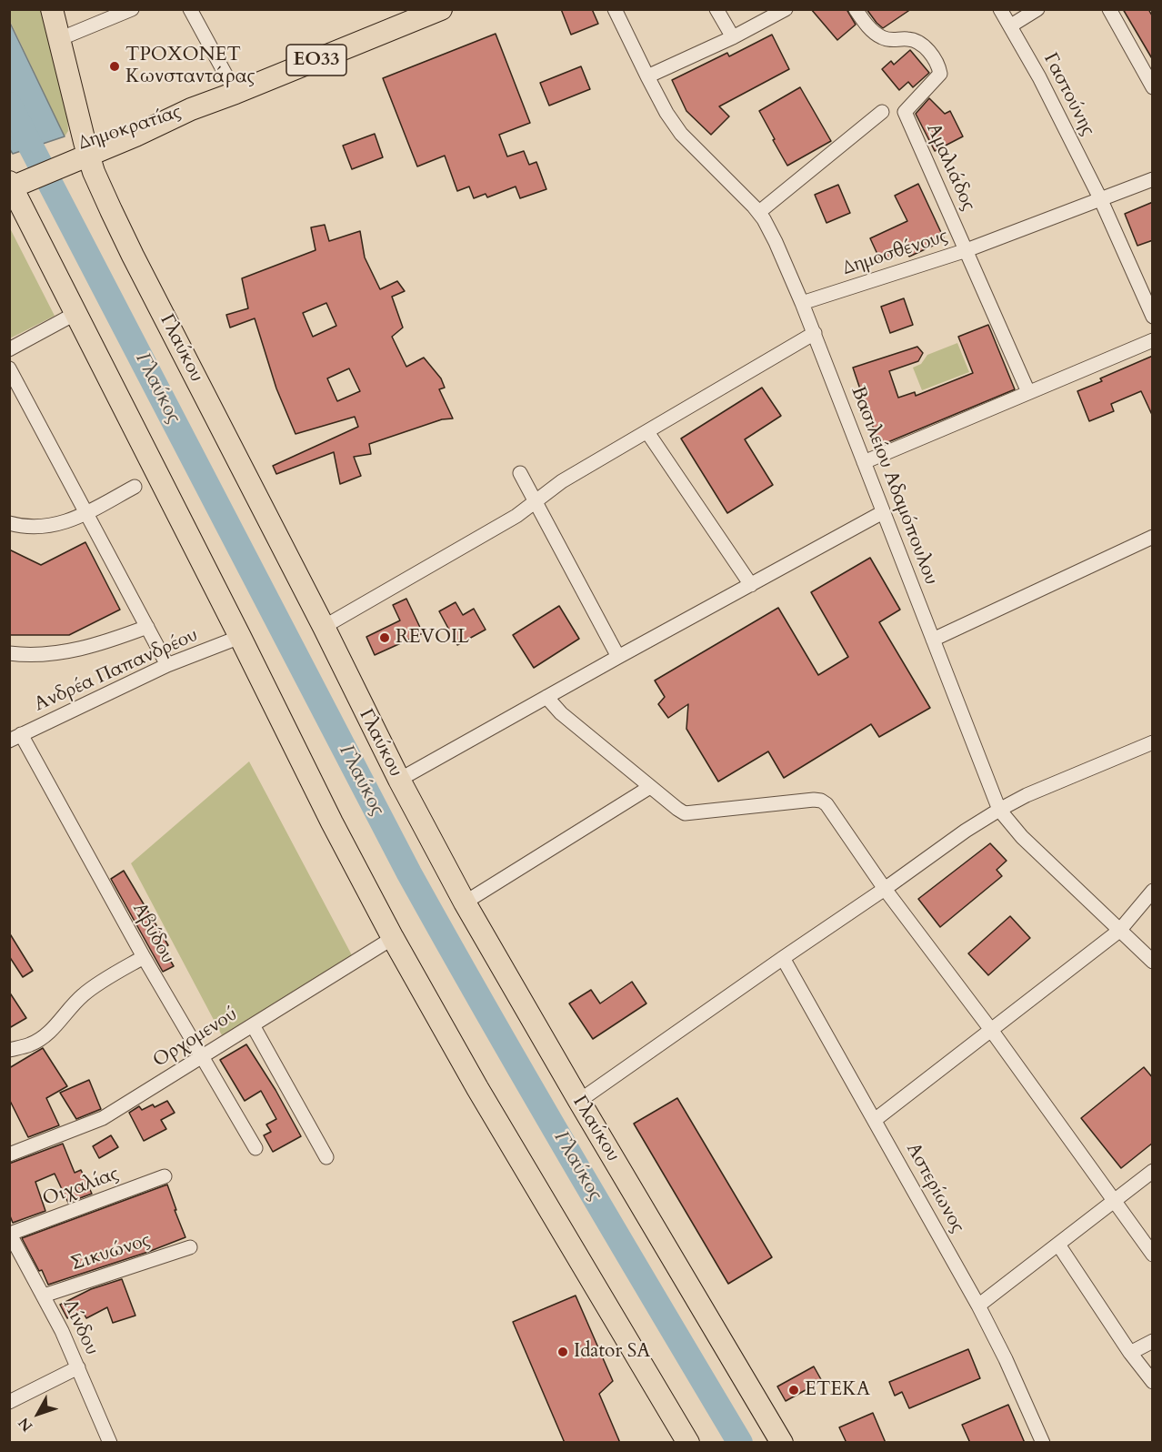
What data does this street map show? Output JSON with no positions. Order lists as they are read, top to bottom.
{
  "streets": {
    "main road": ["ΕΟ33", "Δημοκρατίας", "Γλαύκου"],
    "street": [
      "Γαστούνης",
      "Αμαλιάδος",
      "Δημοσθένους",
      "Βασιλείου Αδαμόπουλου",
      "Ανδρέα Παπανδρέου",
      "Αβύδου",
      "Ορχομενού",
      "Οιχαλίας",
      "Αστερίωνος",
      "Σικυώνος",
      "Λίνδου"
    ]
  },
  "crossings": [
    ["ΕΟ33", "Δημοκρατίας"],
    ["ΕΟ33", "Γλαύκου"],
    ["Γαστούνης", "Δημοσθένους"],
    ["Δημοκρατίας", "Γλαύκου"],
    ["Αμαλιάδος", "Δημοσθένους"],
    ["Δημοσθένους", "Βασιλείου Αδαμόπουλου"],
    ["Ανδρέα Παπανδρέου", "Αβύδου"],
    ["Αβύδου", "Ορχομενού"],
    ["Οιχαλίας", "Λίνδου"],
    ["Σικυώνος", "Λίνδου"]
  ],
  "water": ["Γλαύκος"],
  "places": [
    "ΤΡΟΧΟΝΕΤ Κωνσταντάρας",
    "REVOIL",
    "Idator SA",
    "ΕΤΕΚΑ"
  ],
  "north": "bottom left"
}
